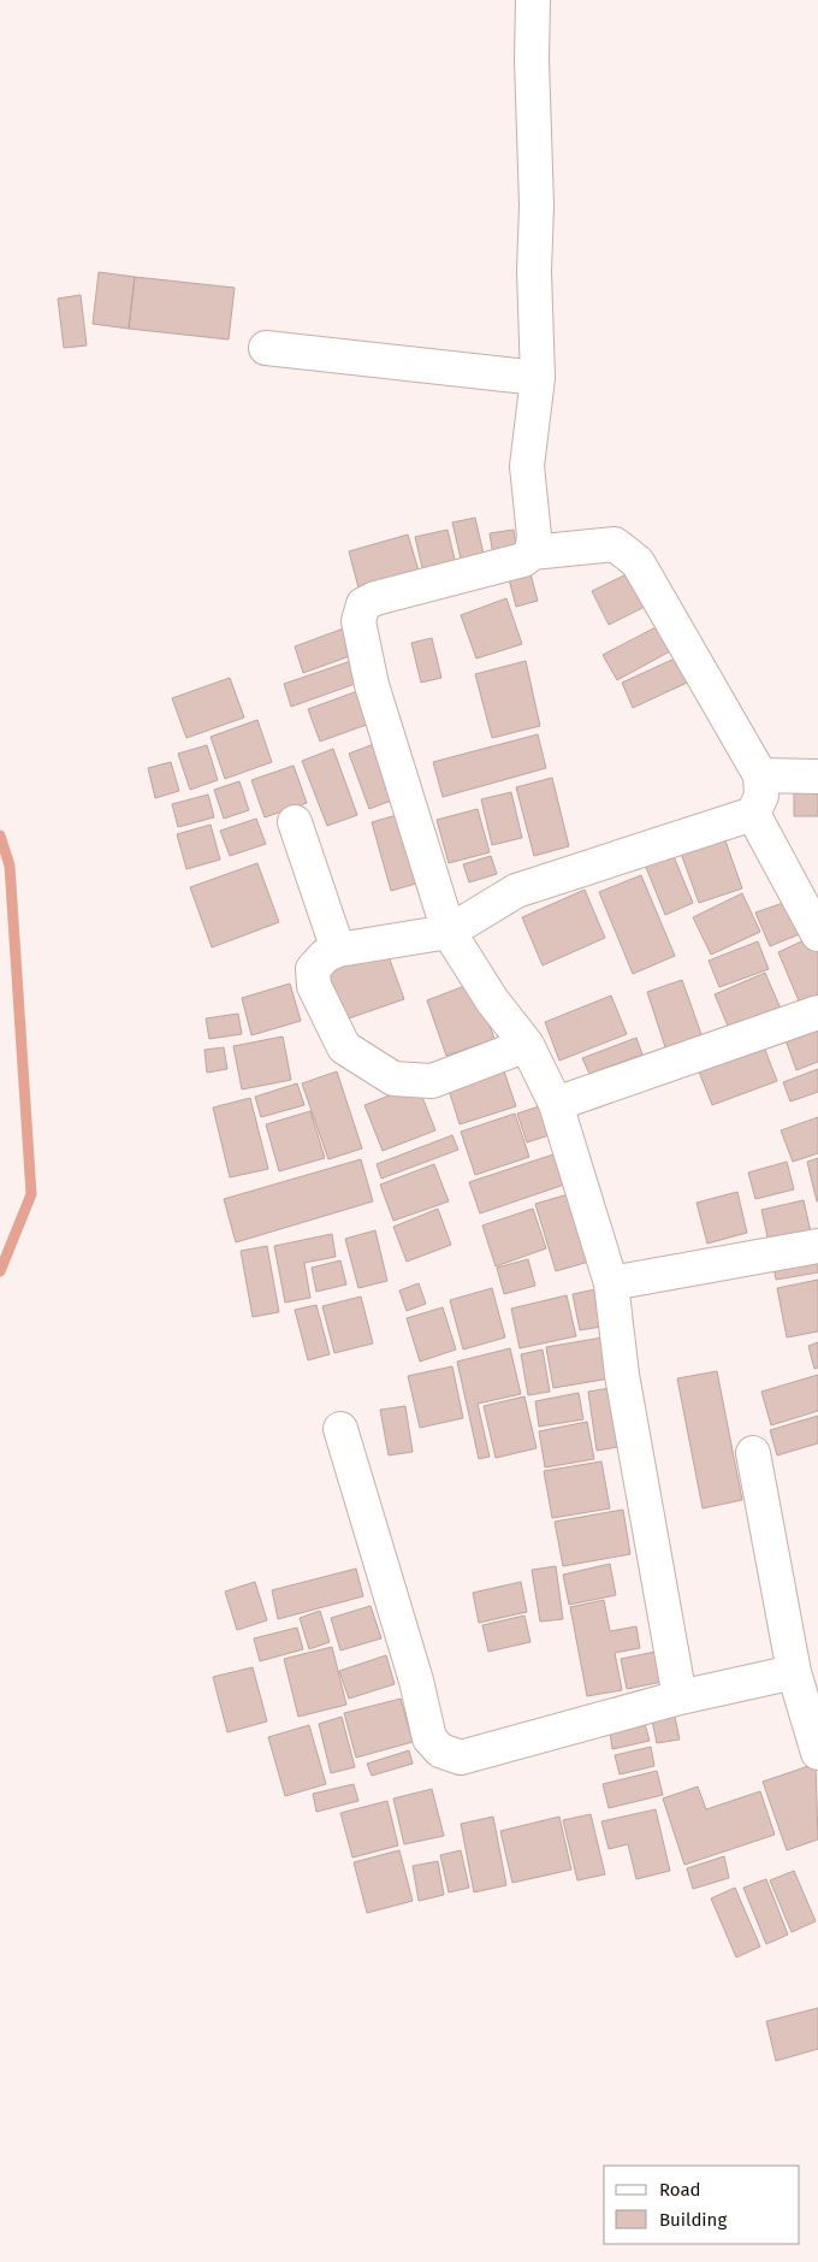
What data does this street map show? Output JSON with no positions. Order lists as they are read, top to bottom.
{
  "legend": ["Road", "Building"]
}
